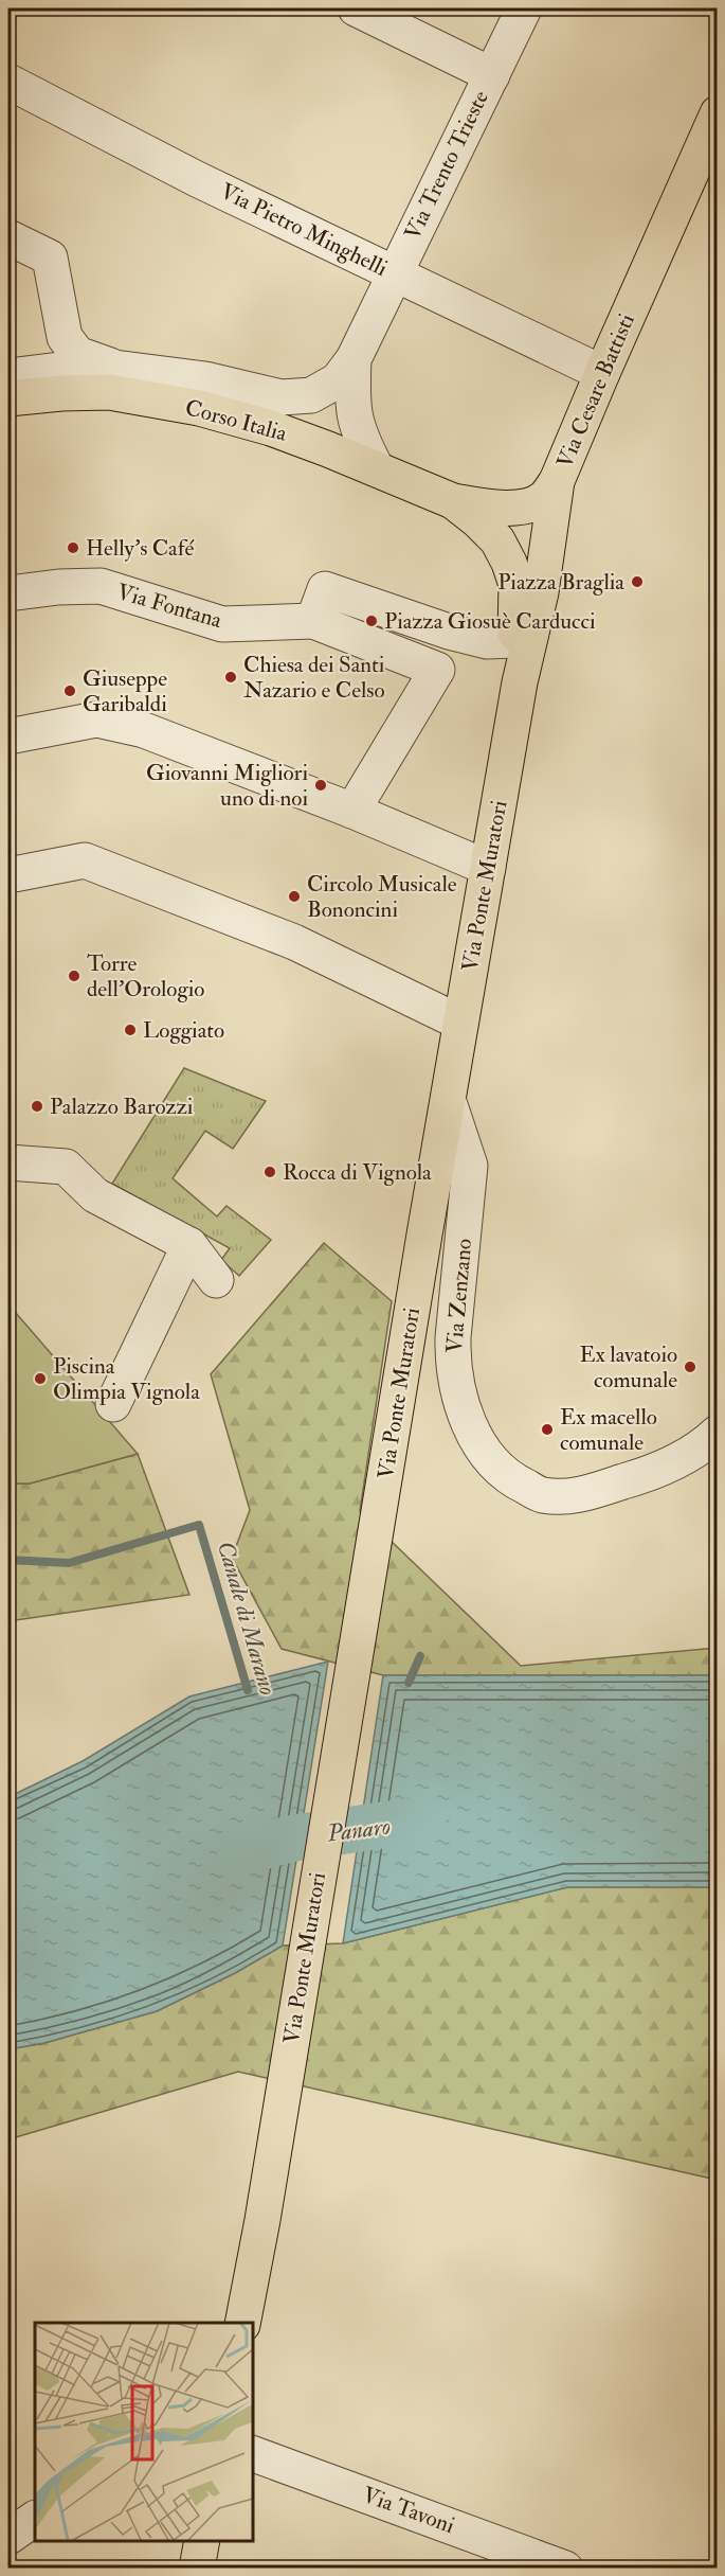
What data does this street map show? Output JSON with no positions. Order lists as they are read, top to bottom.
{
  "streets": {
    "main road": ["Via Cesare Battisti", "Corso Italia", "Via Ponte Muratori"],
    "street": [
      "Via Trento Trieste",
      "Via Pietro Minghelli",
      "Via Fontana",
      "Via Zenzano",
      "Via Tavoni"
    ]
  },
  "crossings": [
    ["Via Trento Trieste", "Via Pietro Minghelli"],
    ["Via Trento Trieste", "Corso Italia"],
    ["Via Pietro Minghelli", "Via Cesare Battisti"],
    ["Via Cesare Battisti", "Corso Italia"],
    ["Via Cesare Battisti", "Via Ponte Muratori"],
    ["Corso Italia", "Via Ponte Muratori"],
    ["Via Ponte Muratori", "Via Zenzano"]
  ],
  "water": ["Canale di Marano", "Panaro"],
  "places": [
    "Helly's Café",
    "Piazza Braglia",
    "Piazza Giosuè Carducci",
    "Chiesa dei Santi Nazario e Celso",
    "Giuseppe Garibaldi",
    "Giovanni Migliori uno di noi",
    "Circolo Musicale Bononcini",
    "Torre dell'Orologio",
    "Loggiato",
    "Palazzo Barozzi",
    "Rocca di Vignola",
    "Ex lavatoio comunale",
    "Piscina Olimpia Vignola",
    "Ex macello comunale"
  ]
}
